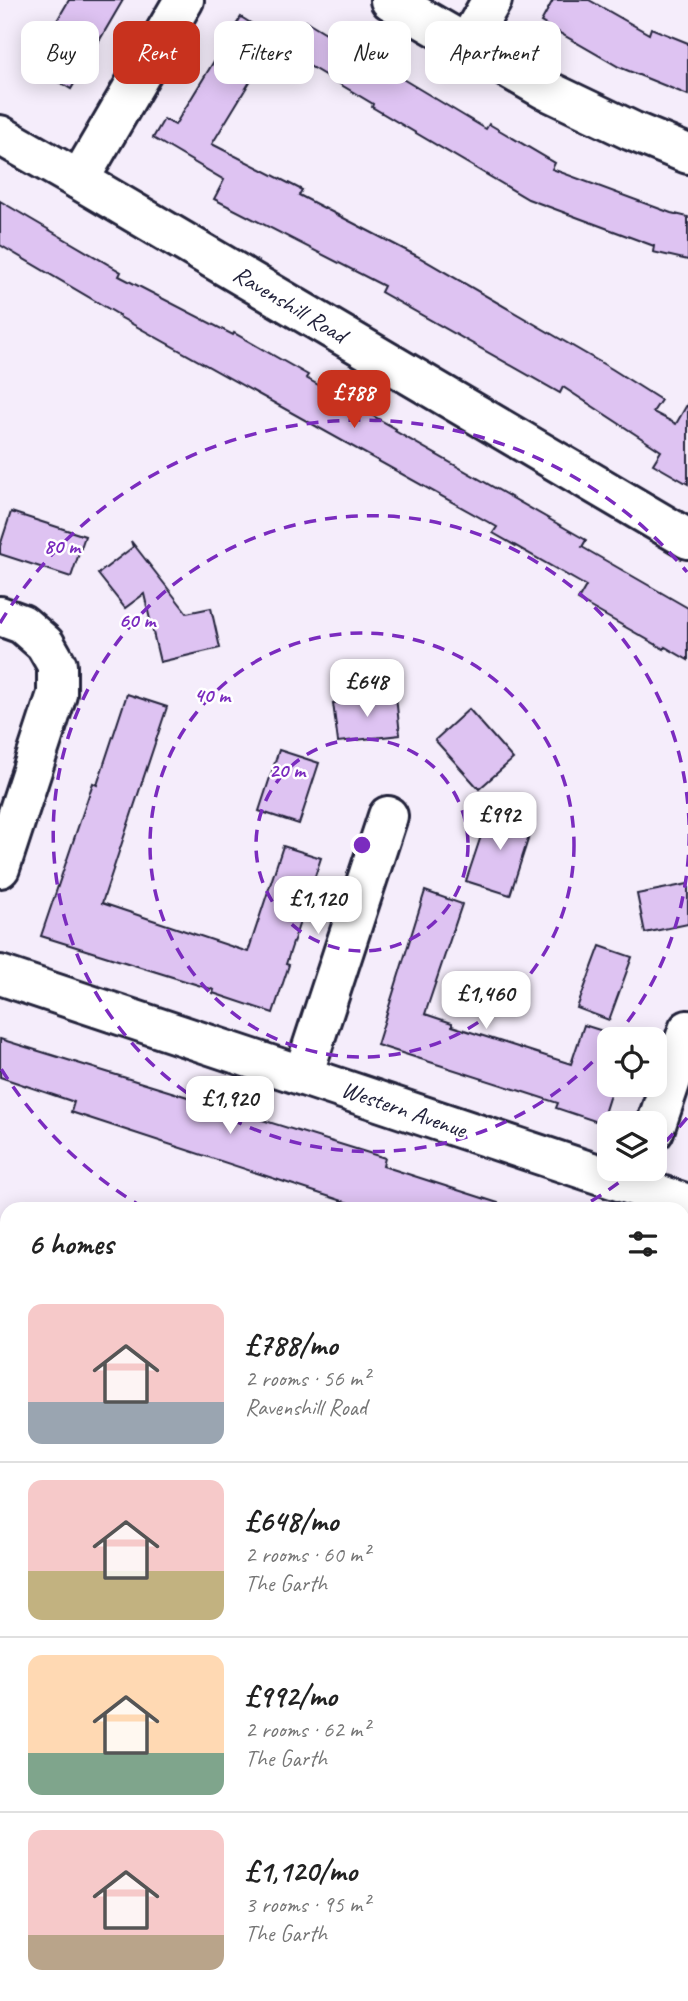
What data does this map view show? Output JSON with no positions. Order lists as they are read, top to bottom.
{
  "streets": {
    "main road": ["Ravenshill Road", "Western Avenue"]
  },
  "page": {
    "chip": [
      "Buy",
      "Rent",
      "Filters",
      "New",
      "Apartment"
    ],
    "price": [
      "£788",
      "£648",
      "£992",
      "£1,120",
      "£1,460",
      "£1,920"
    ],
    "heading": "6 homes",
    "list": [
      {
        "name": "£788/mo",
        "note": "2 rooms · 56 m² · Ravenshill Road"
      },
      {
        "name": "£648/mo",
        "note": "2 rooms · 60 m² · The Garth"
      },
      {
        "name": "£992/mo",
        "note": "2 rooms · 62 m² · The Garth"
      },
      {
        "name": "£1,120/mo",
        "note": "3 rooms · 95 m² · The Garth"
      }
    ]
  },
  "rings": [
    "80 m",
    "60 m",
    "40 m",
    "20 m"
  ]
}
